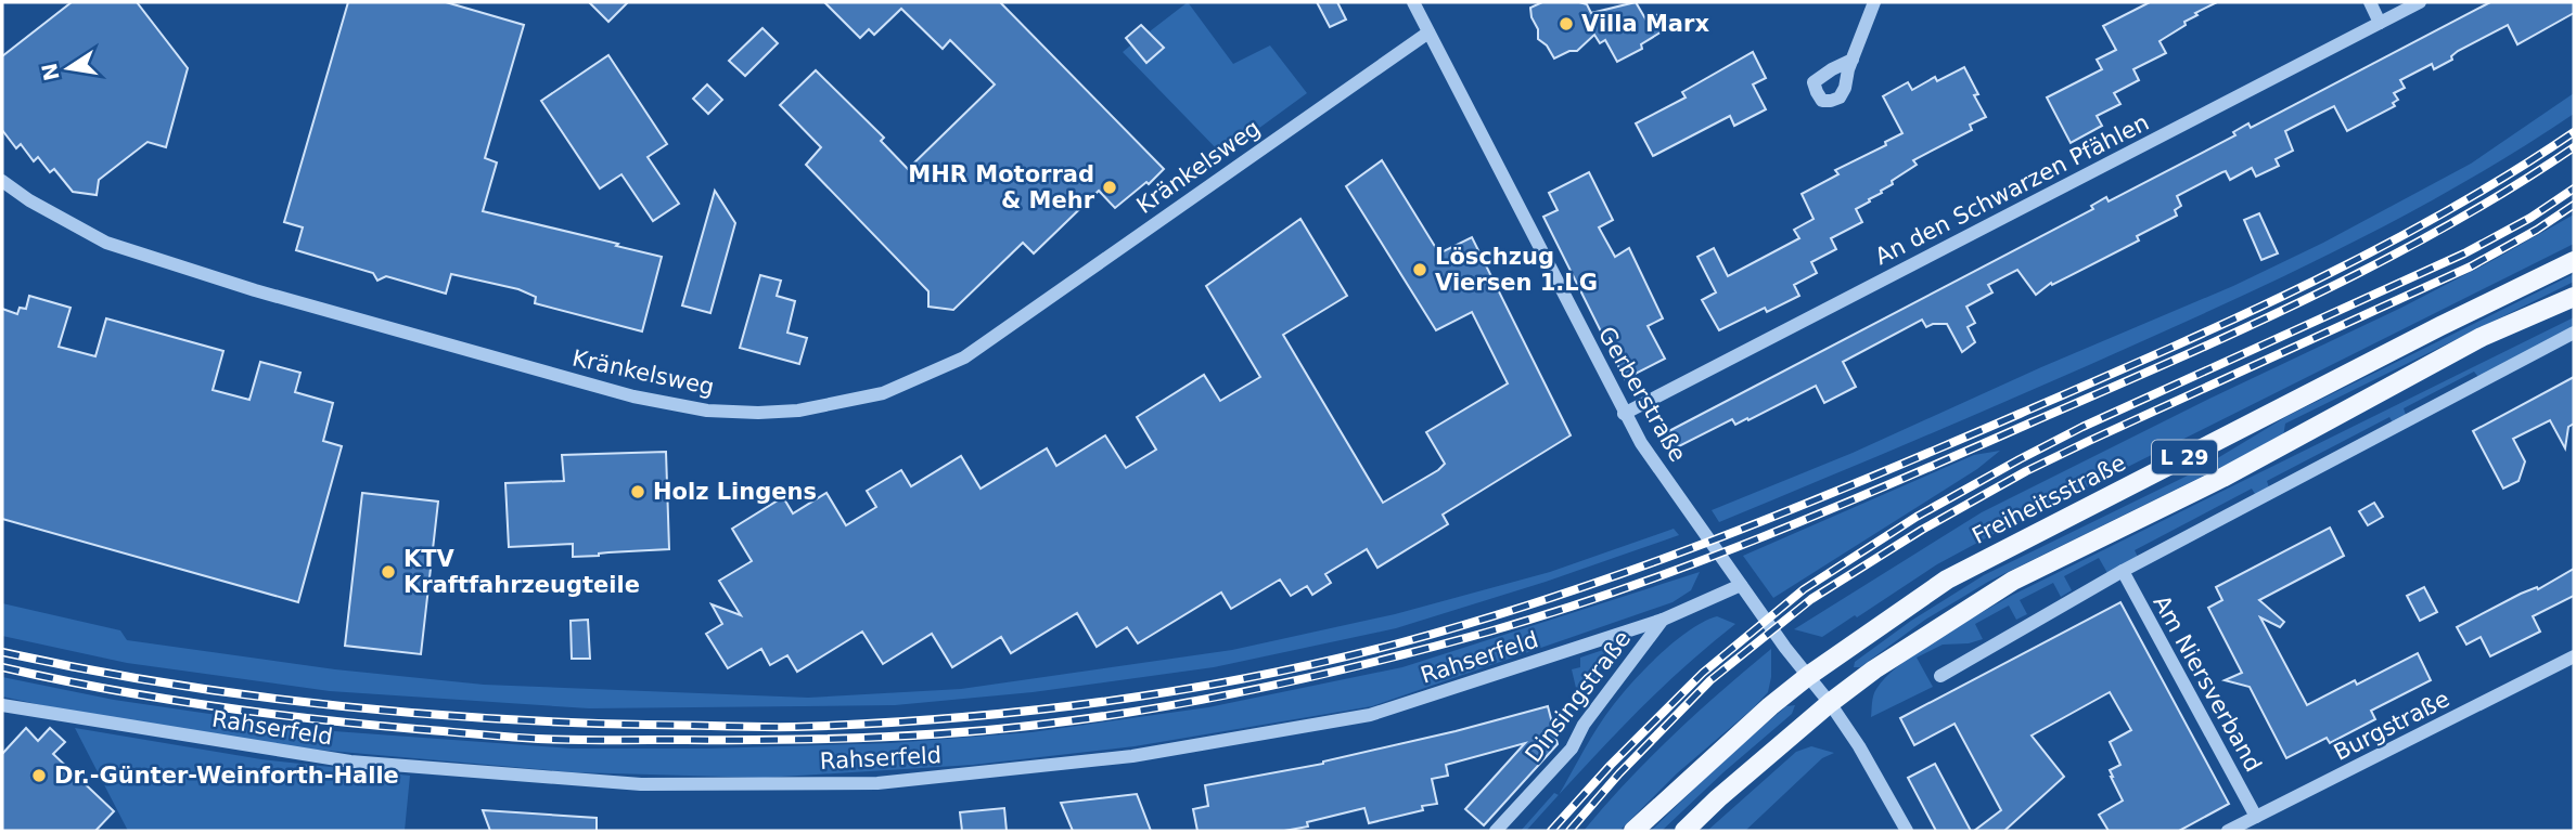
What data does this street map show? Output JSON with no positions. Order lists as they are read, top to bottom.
{
  "streets": {
    "main road": ["L 29", "Freiheitsstraße"],
    "street": [
      "Kränkelsweg",
      "An den Schwarzen Pfählen",
      "Gerberstraße",
      "Rahserfeld",
      "Am Niersverband",
      "Dinsingstraße",
      "Burgstraße"
    ]
  },
  "crossings": [
    ["Kränkelsweg", "Gerberstraße"],
    ["An den Schwarzen Pfählen", "Gerberstraße"],
    ["Gerberstraße", "L 29"],
    ["Gerberstraße", "Freiheitsstraße"],
    ["Gerberstraße", "Rahserfeld"],
    ["Rahserfeld", "Dinsingstraße"],
    ["Am Niersverband", "Burgstraße"]
  ],
  "places": [
    "Villa Marx",
    "MHR Motorrad & Mehr",
    "Löschzug Viersen 1.LG",
    "Holz Lingens",
    "KTV Kraftfahrzeugteile",
    "Dr.-Günter-Weinforth-Halle"
  ],
  "north": "left"
}
